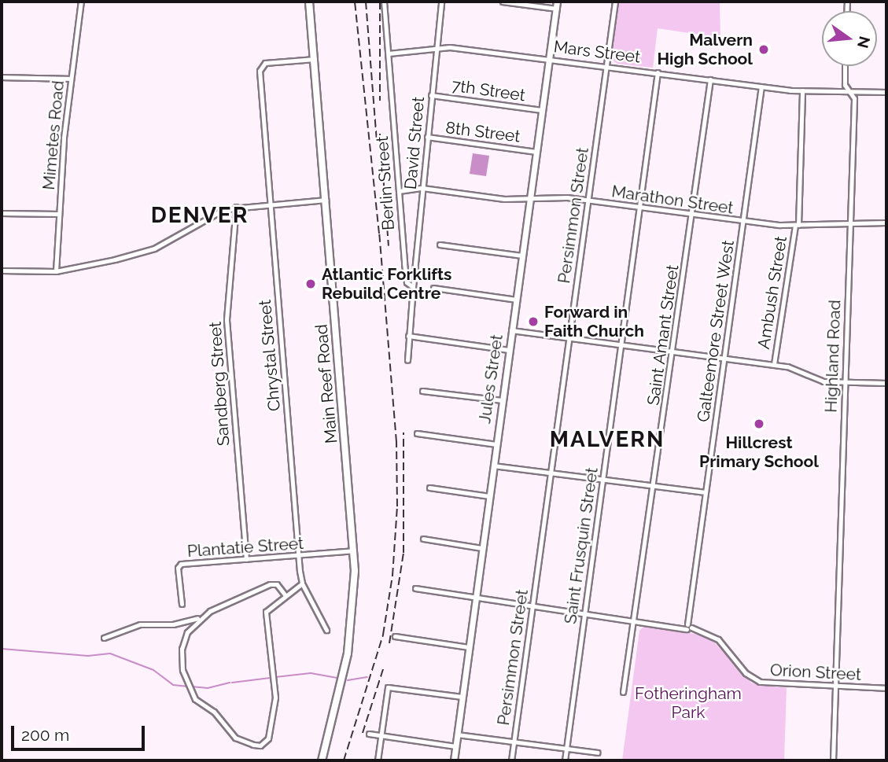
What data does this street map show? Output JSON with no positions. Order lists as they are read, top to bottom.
{
  "streets": {
    "main road": ["Jules Street", "Main Reef Road"],
    "street": [
      "Mars Street",
      "7th Street",
      "8th Street",
      "Mimetes Road",
      "David Street",
      "Berlin Street",
      "Marathon Street",
      "Persimmon Street",
      "Ambush Street",
      "Galteemore Street West",
      "Saint Amant Street",
      "Chrystal Street",
      "Highland Road",
      "Sandberg Street",
      "Saint Frusquin Street",
      "Plantatie Street",
      "Orion Street"
    ]
  },
  "crossings": [
    ["Mars Street", "David Street"],
    ["Mars Street", "Berlin Street"],
    ["Mars Street", "Persimmon Street"],
    ["Mars Street", "Ambush Street"],
    ["Mars Street", "Galteemore Street West"],
    ["Mars Street", "Saint Amant Street"],
    ["Mars Street", "Highland Road"],
    ["Mars Street", "Jules Street"],
    ["Mars Street", "Saint Frusquin Street"],
    ["7th Street", "David Street"],
    ["7th Street", "Jules Street"],
    ["8th Street", "David Street"],
    ["8th Street", "Jules Street"],
    ["David Street", "Berlin Street"],
    ["David Street", "Marathon Street"],
    ["Berlin Street", "Marathon Street"],
    ["Marathon Street", "Persimmon Street"],
    ["Marathon Street", "Ambush Street"],
    ["Marathon Street", "Galteemore Street West"],
    ["Marathon Street", "Saint Amant Street"],
    ["Marathon Street", "Highland Road"],
    ["Marathon Street", "Jules Street"],
    ["Marathon Street", "Saint Frusquin Street"],
    ["Persimmon Street", "Orion Street"],
    ["Galteemore Street West", "Orion Street"],
    ["Saint Amant Street", "Orion Street"],
    ["Chrystal Street", "Main Reef Road"],
    ["Chrystal Street", "Plantatie Street"],
    ["Highland Road", "Orion Street"],
    ["Jules Street", "Orion Street"],
    ["Sandberg Street", "Plantatie Street"],
    ["Main Reef Road", "Plantatie Street"],
    ["Saint Frusquin Street", "Orion Street"]
  ],
  "districts": ["DENVER", "MALVERN"],
  "parks": ["Fotheringham Park"],
  "places": [
    "Malvern High School",
    "Atlantic Forklifts Rebuild Centre",
    "Forward in Faith Church",
    "Hillcrest Primary School"
  ],
  "scale_bar": "200 m",
  "north": "right"
}
